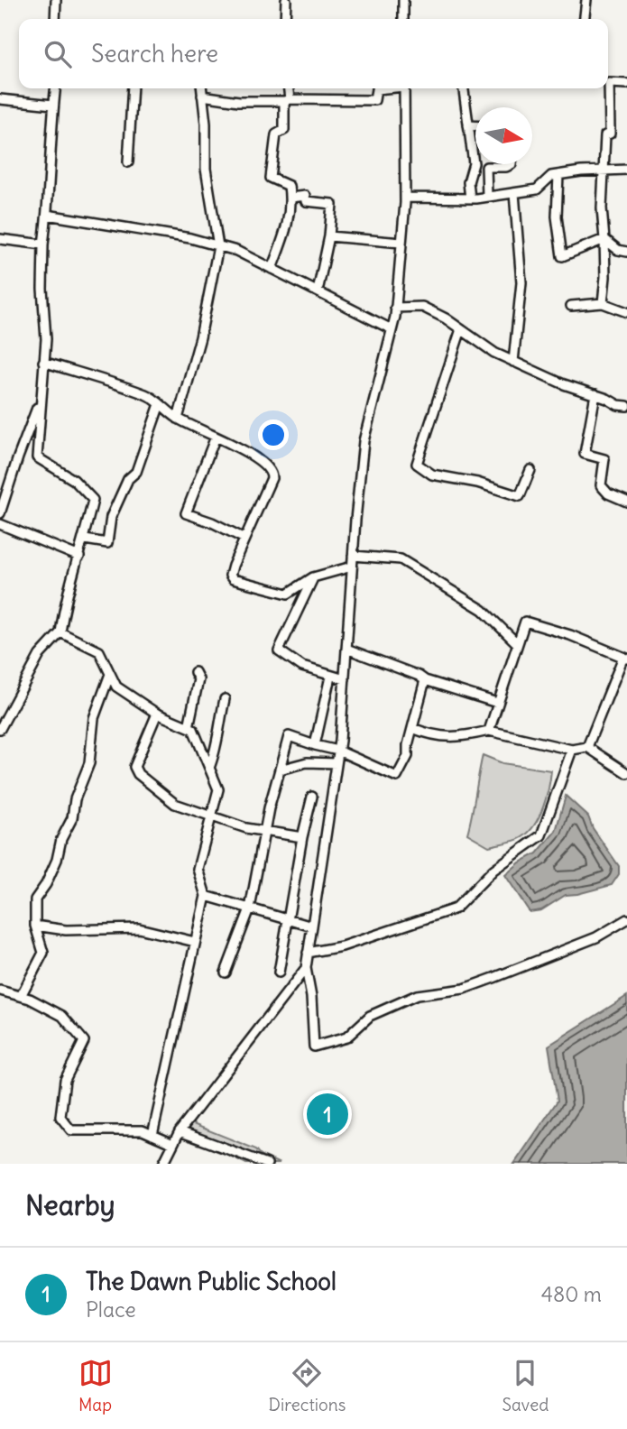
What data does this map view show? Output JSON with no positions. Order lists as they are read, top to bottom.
{
  "north": "right",
  "page": {
    "search": "Search here",
    "pins": "1",
    "heading": "Nearby",
    "list": [
      {
        "mark": "1",
        "name": "The Dawn Public School",
        "note": "Place",
        "value": "480 m"
      }
    ],
    "nav": ["Map", "Directions", "Saved"]
  }
}
